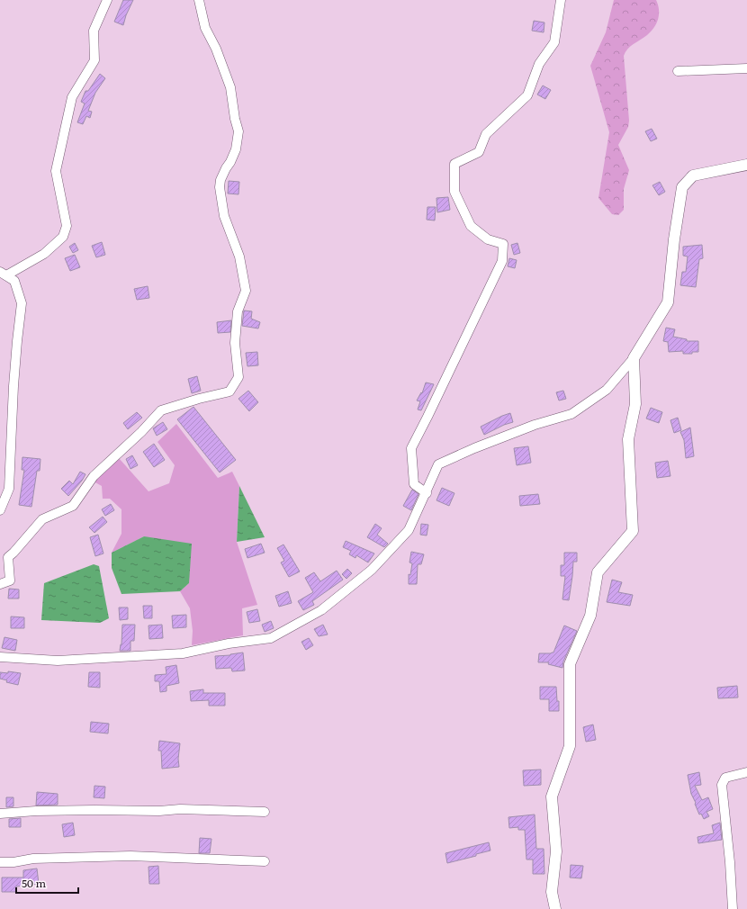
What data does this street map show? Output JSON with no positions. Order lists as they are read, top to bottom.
{
  "scale_bar": "50 m"
}
